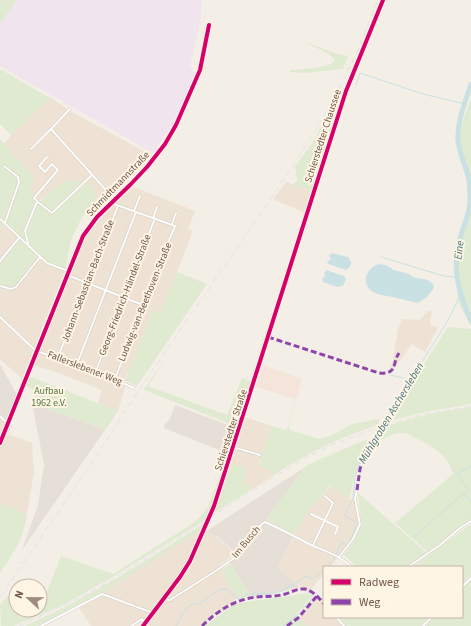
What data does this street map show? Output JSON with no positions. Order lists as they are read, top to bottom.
{
  "streets": {
    "street": [
      "Schierstedter Chaussee",
      "Schmidtmannstraße",
      "Johann-Sebastian-Bach-Straße",
      "Georg-Friedrich-Händel-Straße",
      "Ludwig-van-Beethoven-Straße",
      "Fallerslebener Weg",
      "Schierstedter Straße",
      "Im Busch"
    ]
  },
  "crossings": [
    ["Schierstedter Chaussee", "Schierstedter Straße"],
    ["Schmidtmannstraße", "Fallerslebener Weg"],
    ["Johann-Sebastian-Bach-Straße", "Fallerslebener Weg"],
    ["Georg-Friedrich-Händel-Straße", "Fallerslebener Weg"],
    ["Ludwig-van-Beethoven-Straße", "Fallerslebener Weg"],
    ["Schierstedter Straße", "Im Busch"]
  ],
  "water": ["Eine", "Mühlgraben Aschersleben"],
  "parks": ["Aufbau 1962 e.V."],
  "legend": ["Radweg", "Weg"],
  "north": "left"
}
